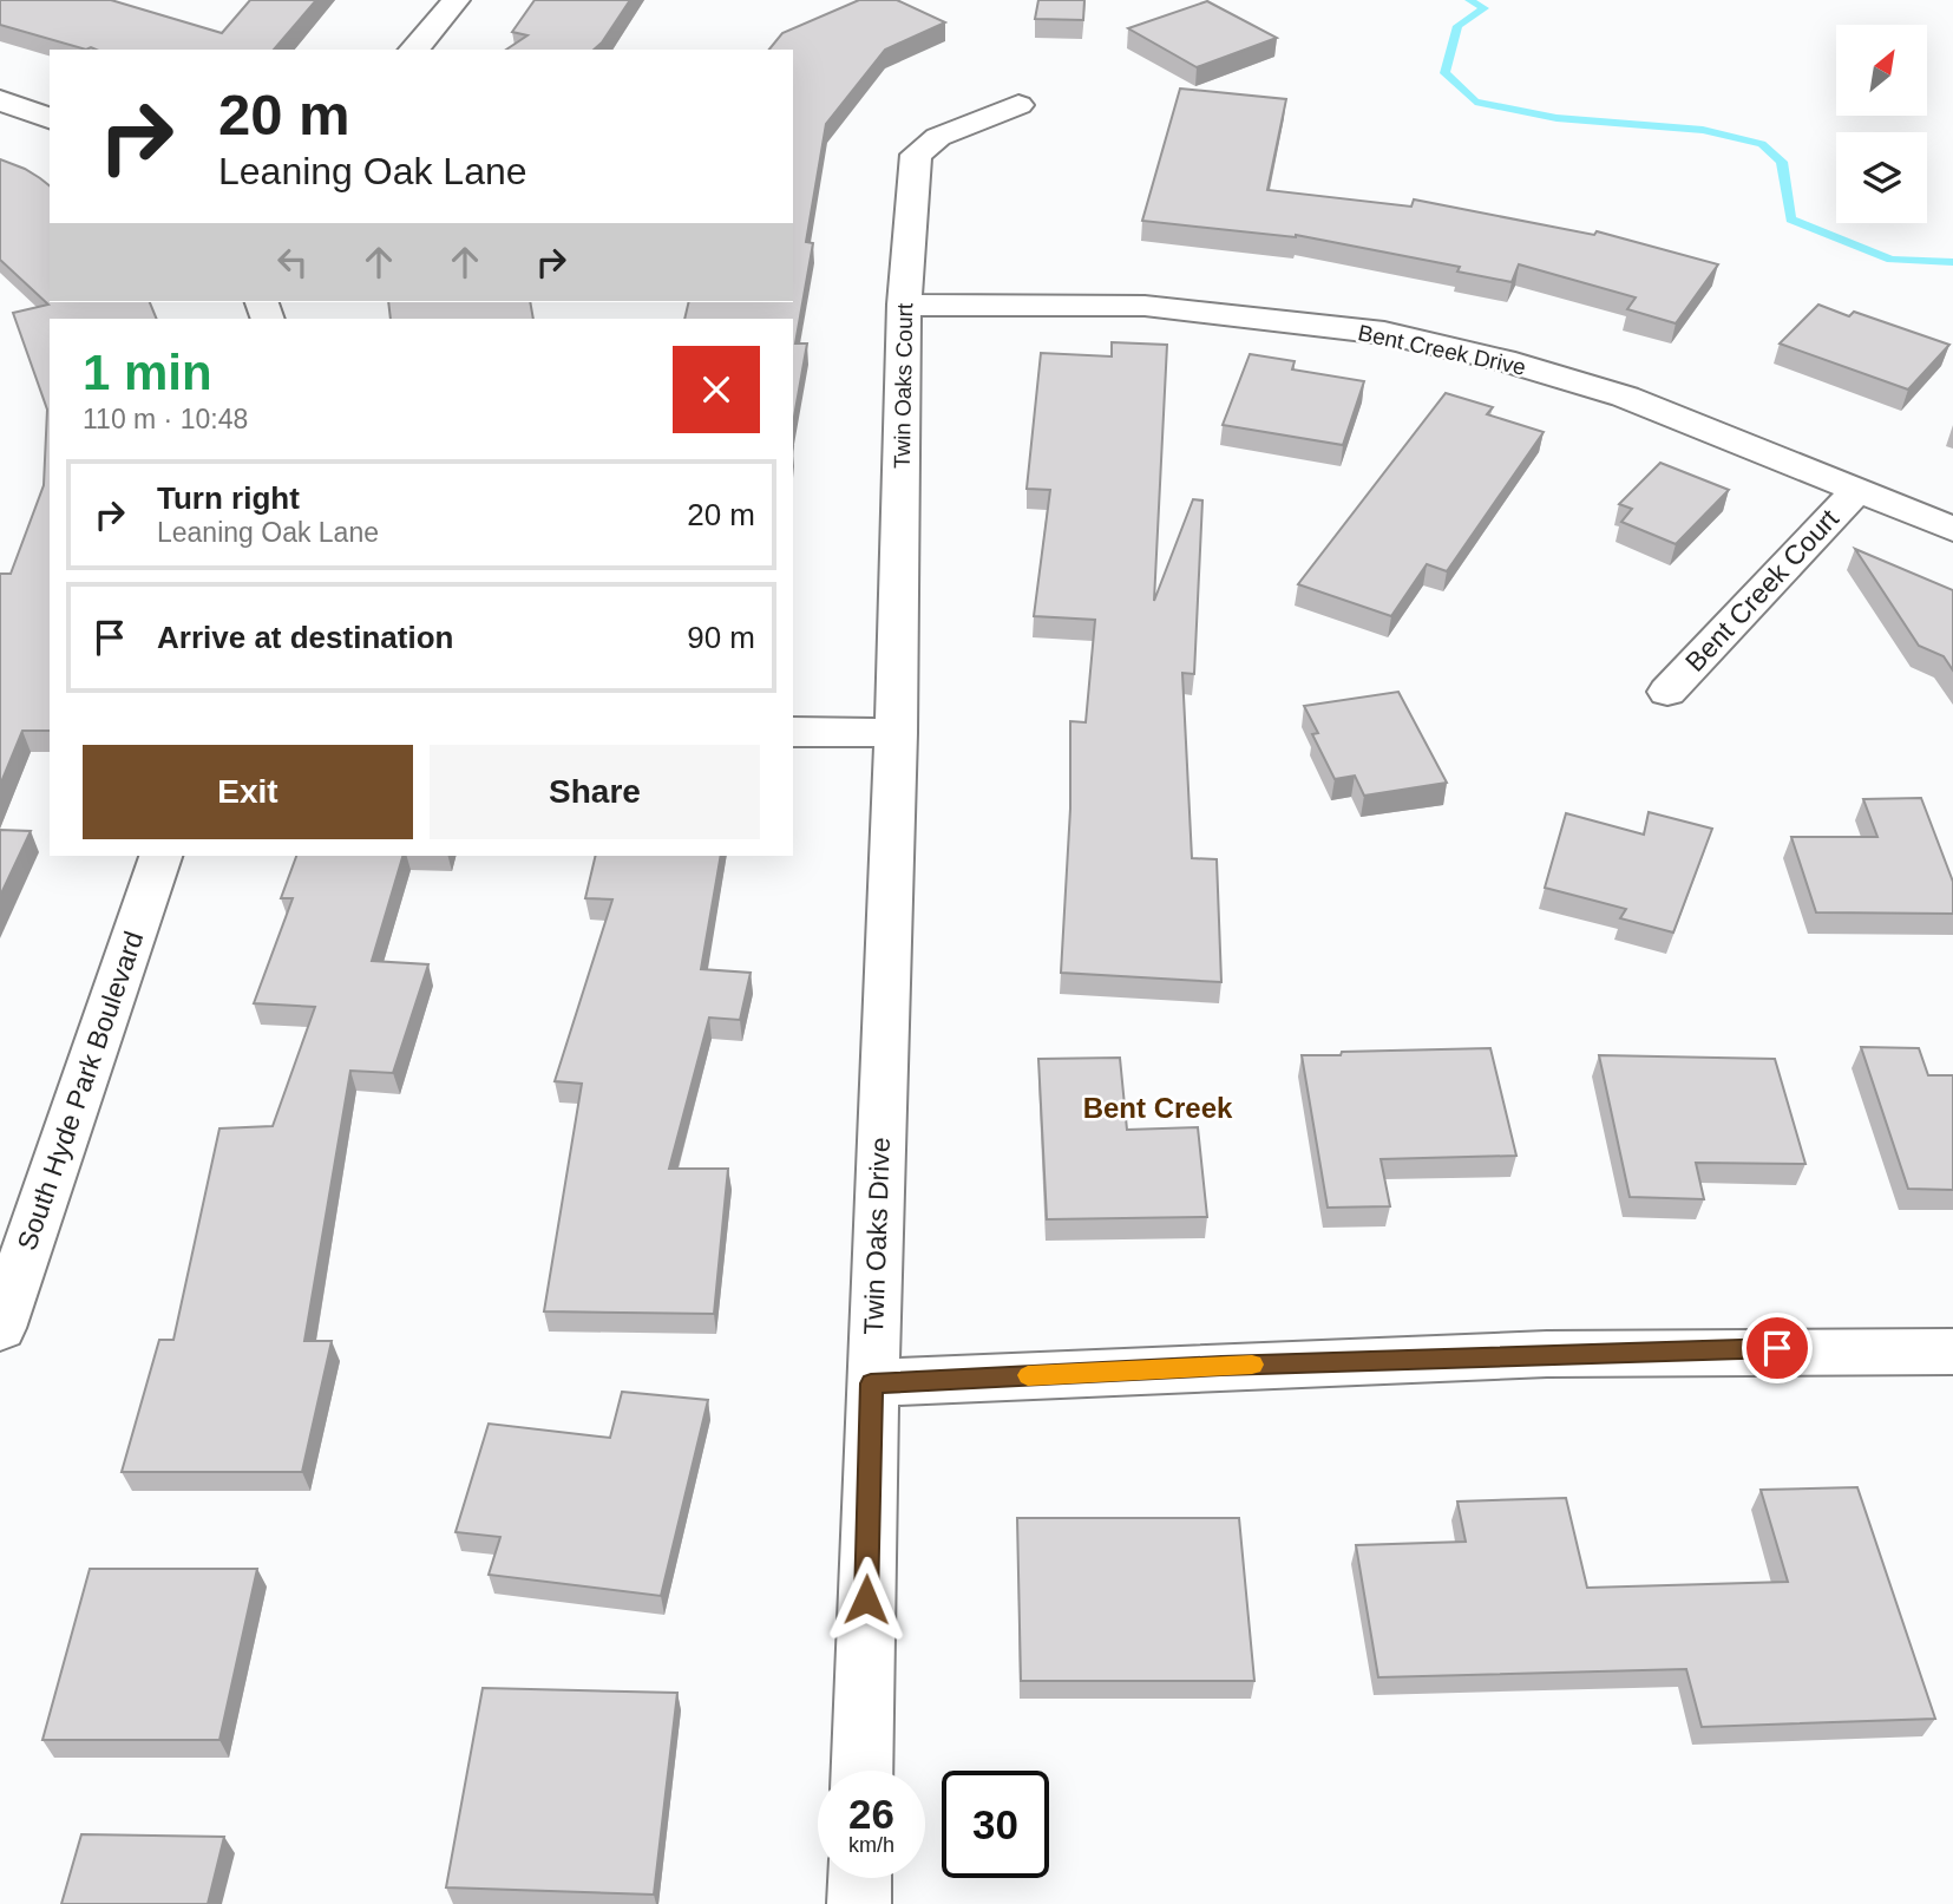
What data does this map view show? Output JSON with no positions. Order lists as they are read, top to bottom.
{
  "streets": {
    "street": [
      "Bent Creek Drive",
      "Twin Oaks Court",
      "Bent Creek Court",
      "South Hyde Park Boulevard",
      "Twin Oaks Drive"
    ]
  },
  "crossings": [
    ["Bent Creek Drive", "Twin Oaks Court"],
    ["Bent Creek Drive", "Bent Creek Court"],
    ["Twin Oaks Court", "Twin Oaks Drive"]
  ],
  "districts": ["Bent Creek"],
  "north": "top right",
  "page": {
    "turn": ["20 m", "Leaning Oak Lane"],
    "heading": ["1 min", "110 m · 10:48"],
    "list": [
      {
        "name": "Turn right",
        "note": "Leaning Oak Lane",
        "value": "20 m"
      },
      {
        "name": "Arrive at destination",
        "value": "90 m"
      }
    ],
    "buttons": ["Exit", "Share"],
    "speed": "26 km/h",
    "limit": "30"
  }
}
